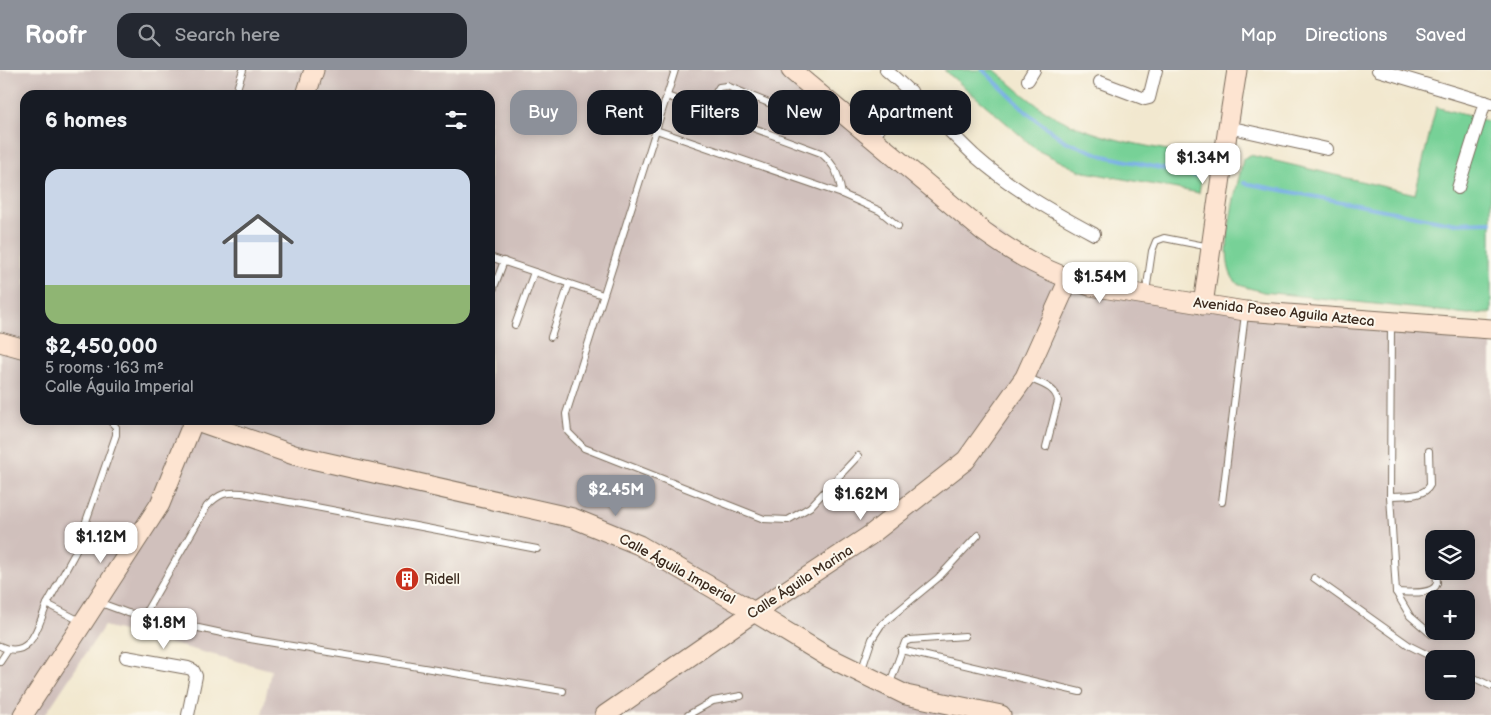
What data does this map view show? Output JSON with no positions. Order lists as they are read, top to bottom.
{
  "streets": {
    "street": ["Avenida Paseo Aguila Azteca", "Calle Águila Imperial", "Calle Águila Marina"]
  },
  "crossings": [
    ["Avenida Paseo Aguila Azteca", "Calle Águila Marina"],
    ["Calle Águila Imperial", "Calle Águila Marina"]
  ],
  "places": {
    "building": ["Ridell"]
  },
  "page": {
    "header": "Roofr",
    "search": "Search here",
    "nav": ["Map", "Directions", "Saved"],
    "chip": [
      "Buy",
      "Rent",
      "Filters",
      "New",
      "Apartment"
    ],
    "heading": "6 homes",
    "price": [
      "$1.34M",
      "$1.54M",
      "$2.45M",
      "$1.62M",
      "$1.12M",
      "$1.8M"
    ],
    "list": [
      {
        "name": "$2,450,000",
        "note": "5 rooms · 163 m² · Calle Águila Imperial"
      }
    ],
    "map_buttons": ["+", "−"]
  }
}
